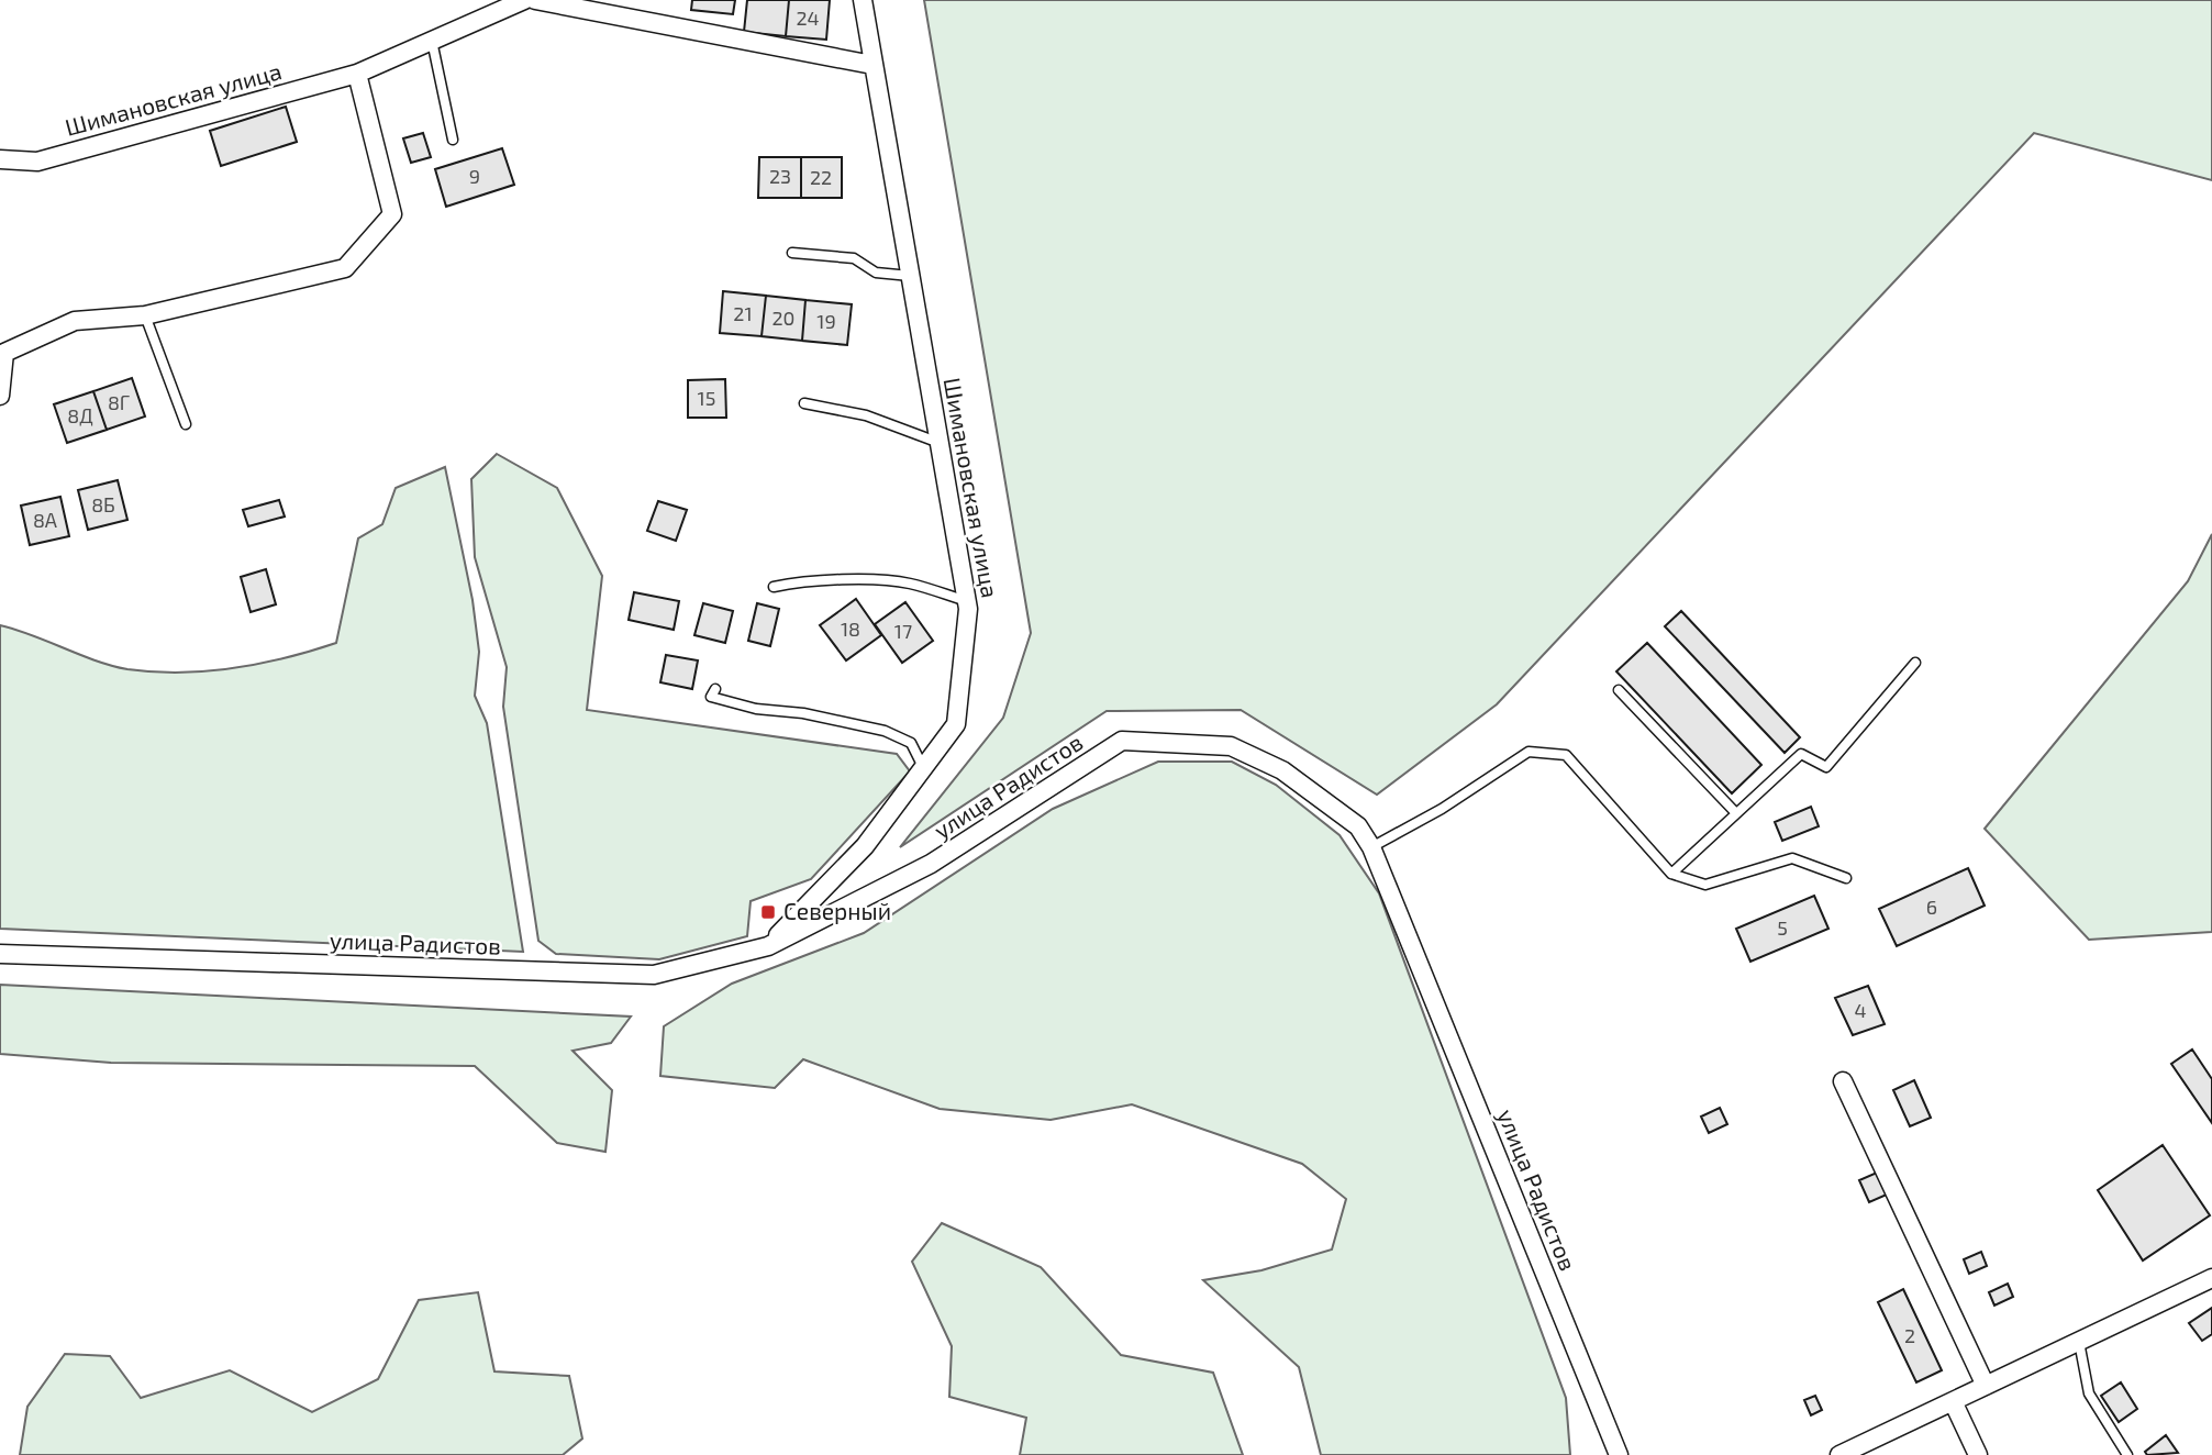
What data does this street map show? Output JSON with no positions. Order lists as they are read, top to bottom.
{
  "streets": {
    "street": ["Шимановская улица", "улица Радистов"]
  },
  "crossings": [
    ["Шимановская улица", "улица Радистов"]
  ],
  "places": {
    "transit": ["Северный"]
  },
  "house_numbers": [
    "24",
    "9",
    "23",
    "22",
    "21",
    "20",
    "19",
    "15",
    "8Г",
    "8Д",
    "8Б",
    "8А",
    "18",
    "17",
    "6",
    "5",
    "4",
    "2"
  ]
}
